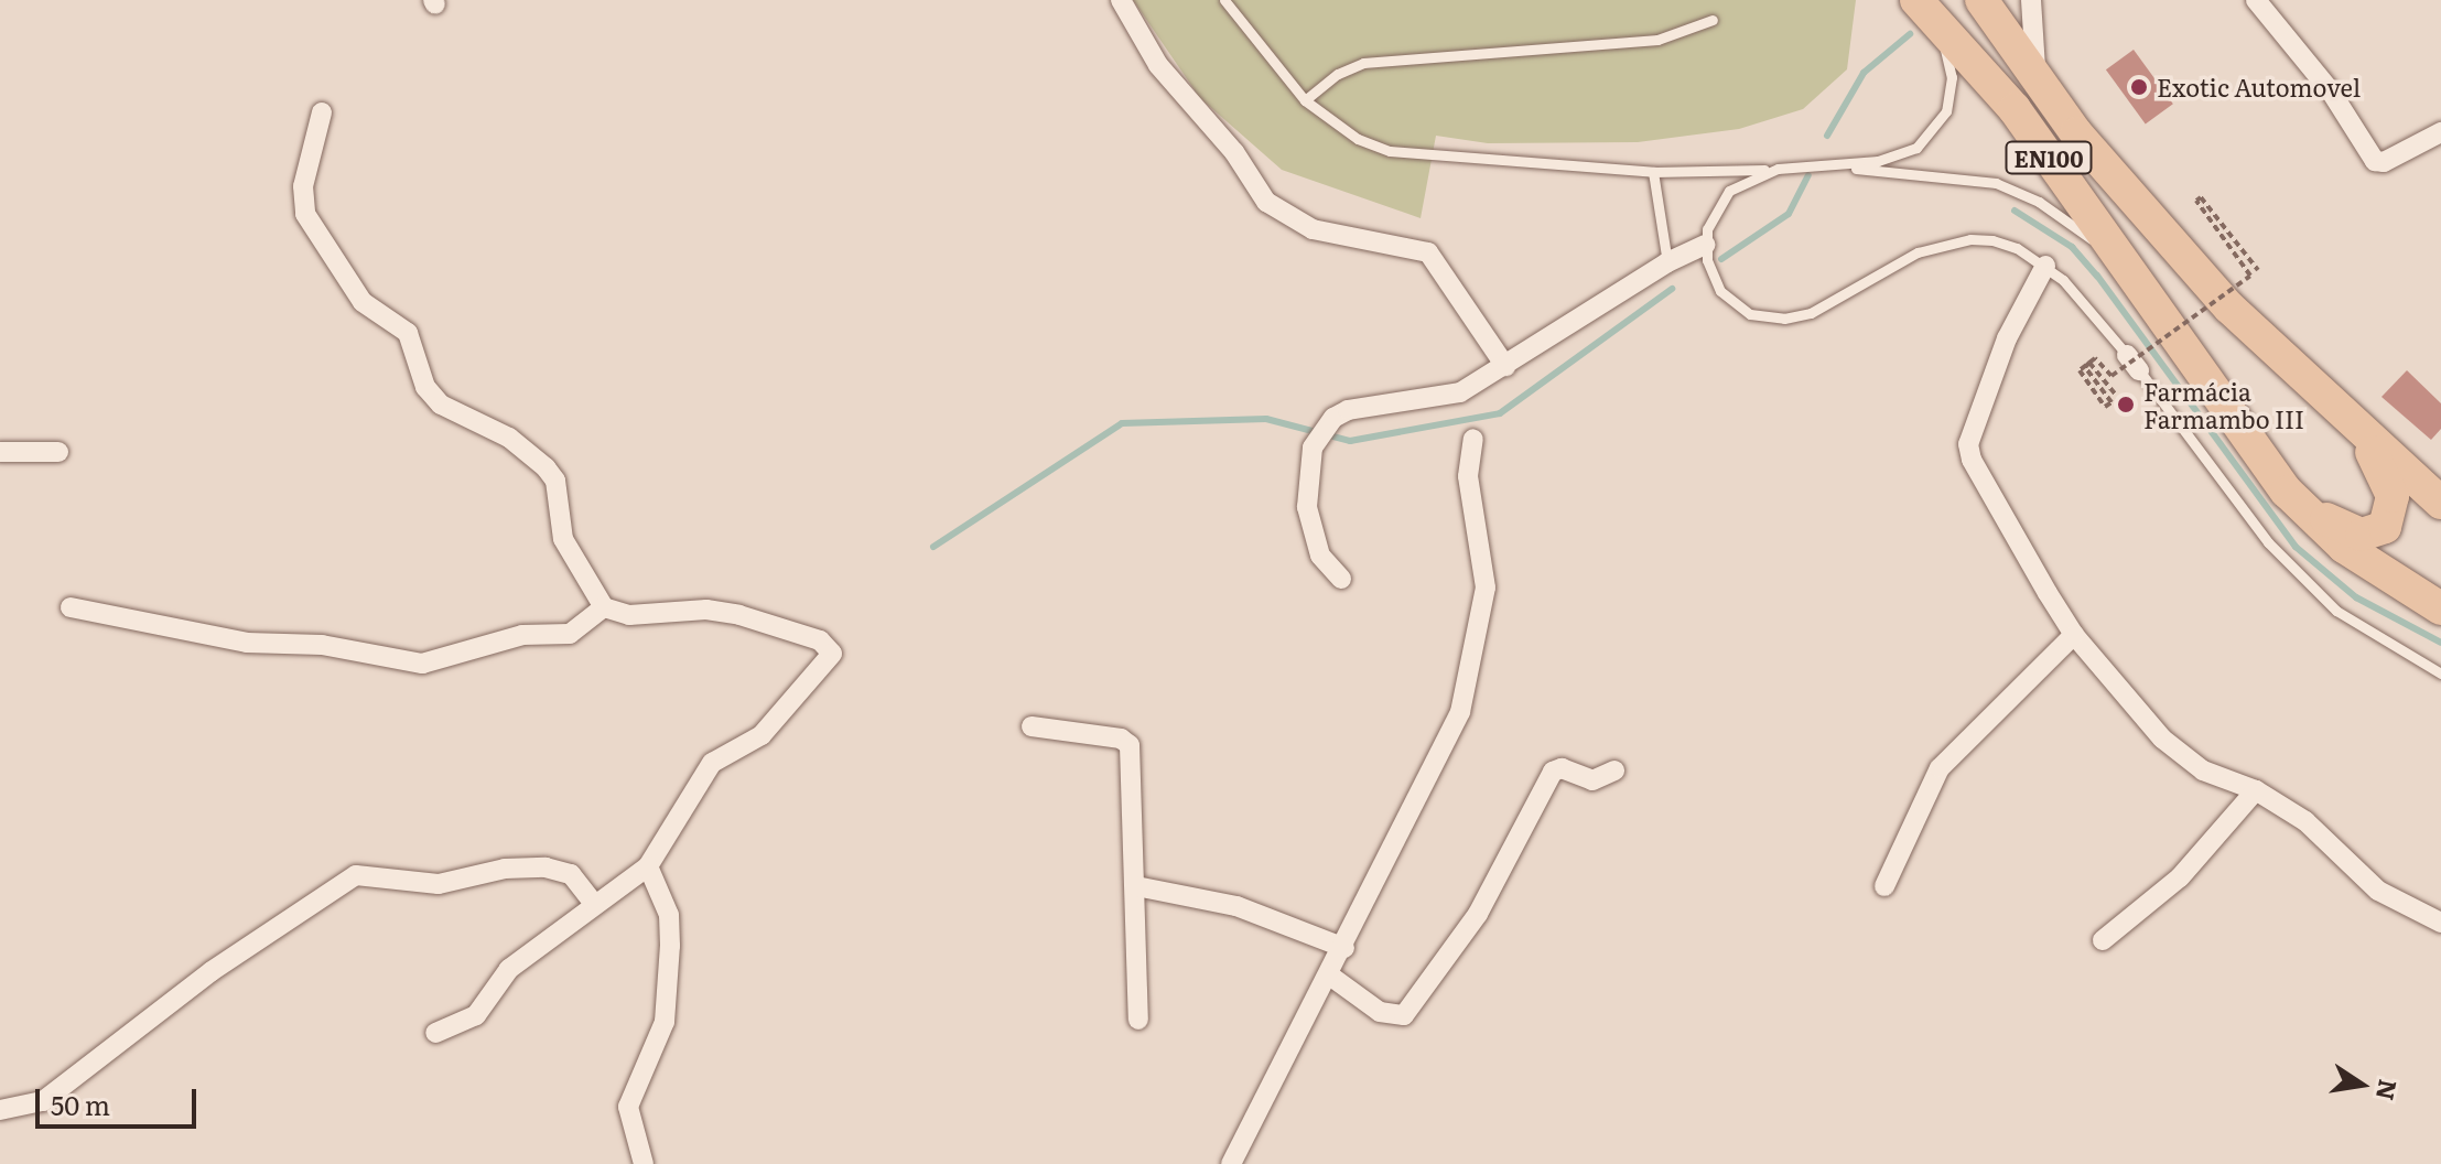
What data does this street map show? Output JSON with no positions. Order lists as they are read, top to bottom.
{
  "streets": {
    "main road": ["EN100"]
  },
  "places": ["Exotic Automovel", "Farmácia Farmambo III"],
  "scale_bar": "50 m",
  "north": "right"
}
